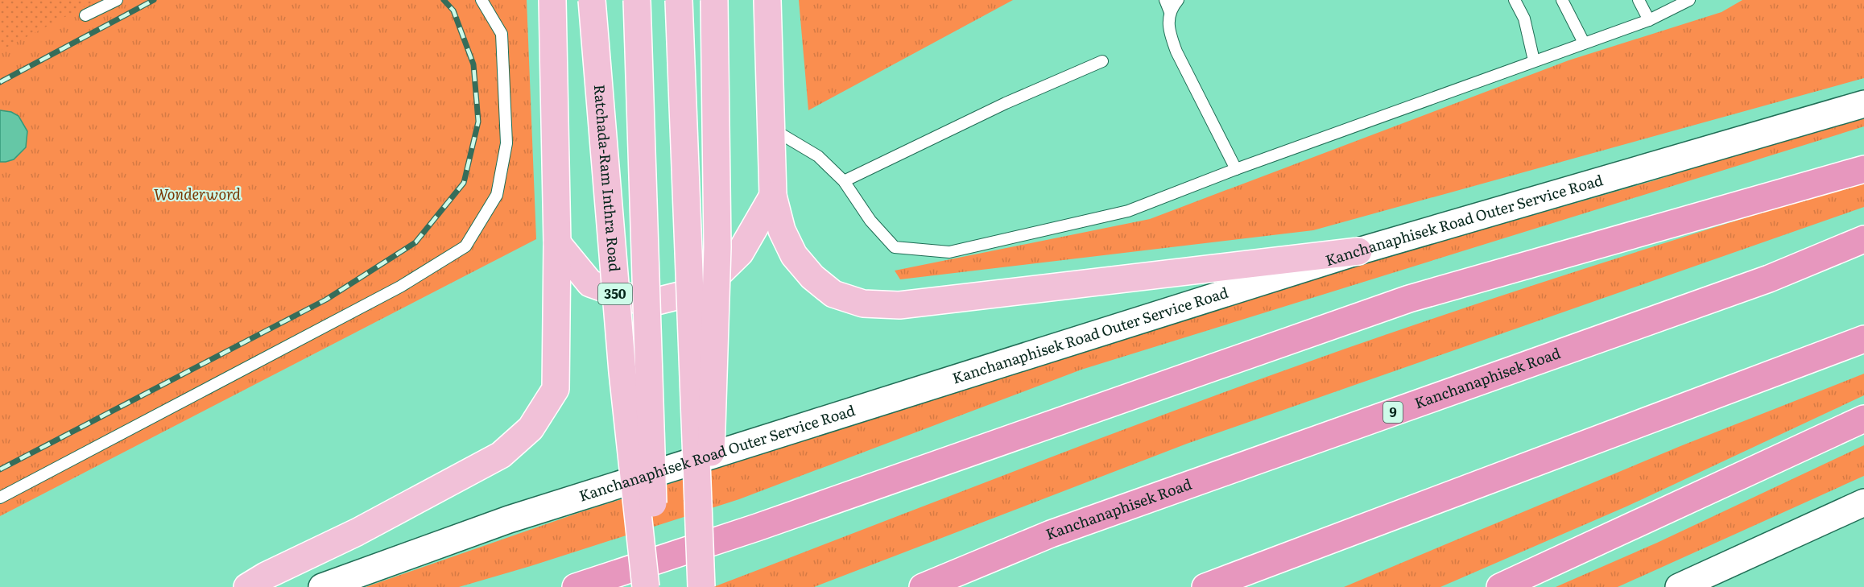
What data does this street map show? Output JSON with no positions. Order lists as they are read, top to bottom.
{
  "streets": {
    "highway": ["Kanchanaphisek Road", "9"],
    "main road": ["Ratchada-Ram Inthra Road", "Kanchanaphisek Road Outer Service Road", "350"]
  },
  "parks": ["Wonderword"]
}
